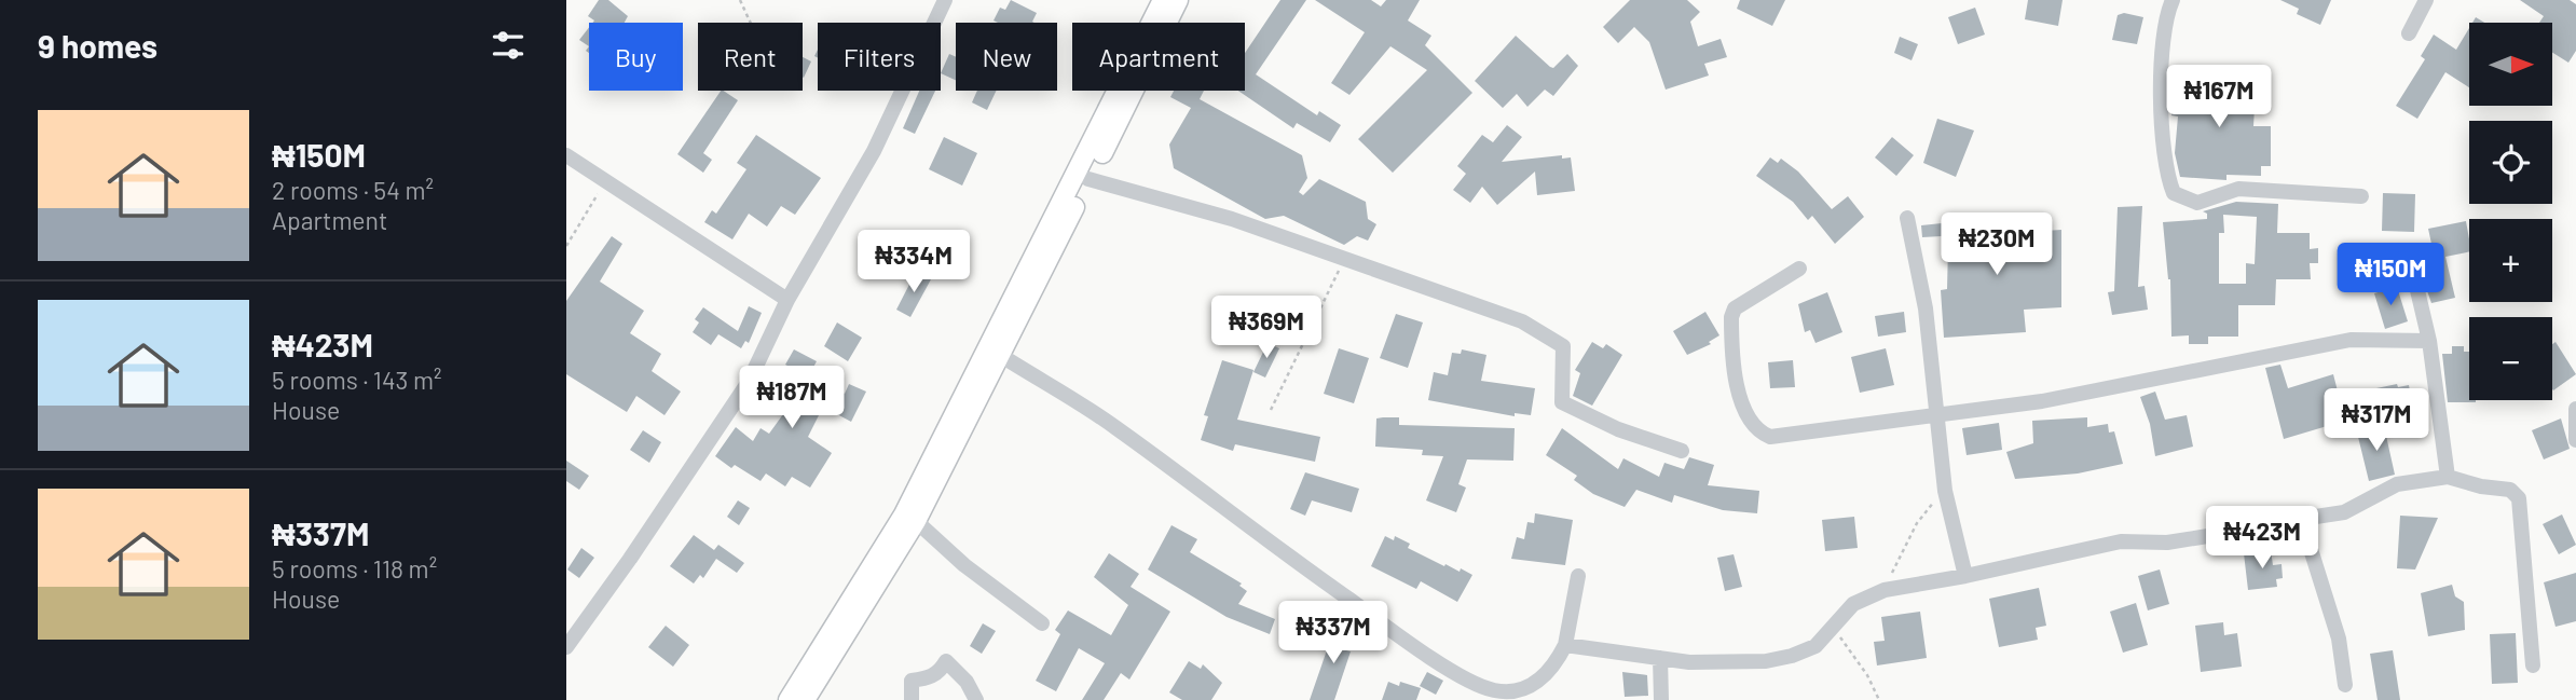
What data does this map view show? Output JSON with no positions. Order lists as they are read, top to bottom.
{
  "north": "right",
  "page": {
    "heading": "9 homes",
    "map_buttons": ["+", "−"],
    "chip": [
      "Buy",
      "Rent",
      "Filters",
      "New",
      "Apartment"
    ],
    "price": [
      "₦167M",
      "₦230M",
      "₦334M",
      "₦150M",
      "₦369M",
      "₦187M",
      "₦317M",
      "₦423M",
      "₦337M"
    ],
    "list": [
      {
        "name": "₦150M",
        "note": "2 rooms · 54 m² · Apartment"
      },
      {
        "name": "₦423M",
        "note": "5 rooms · 143 m² · House"
      },
      {
        "name": "₦337M",
        "note": "5 rooms · 118 m² · House"
      }
    ]
  }
}
